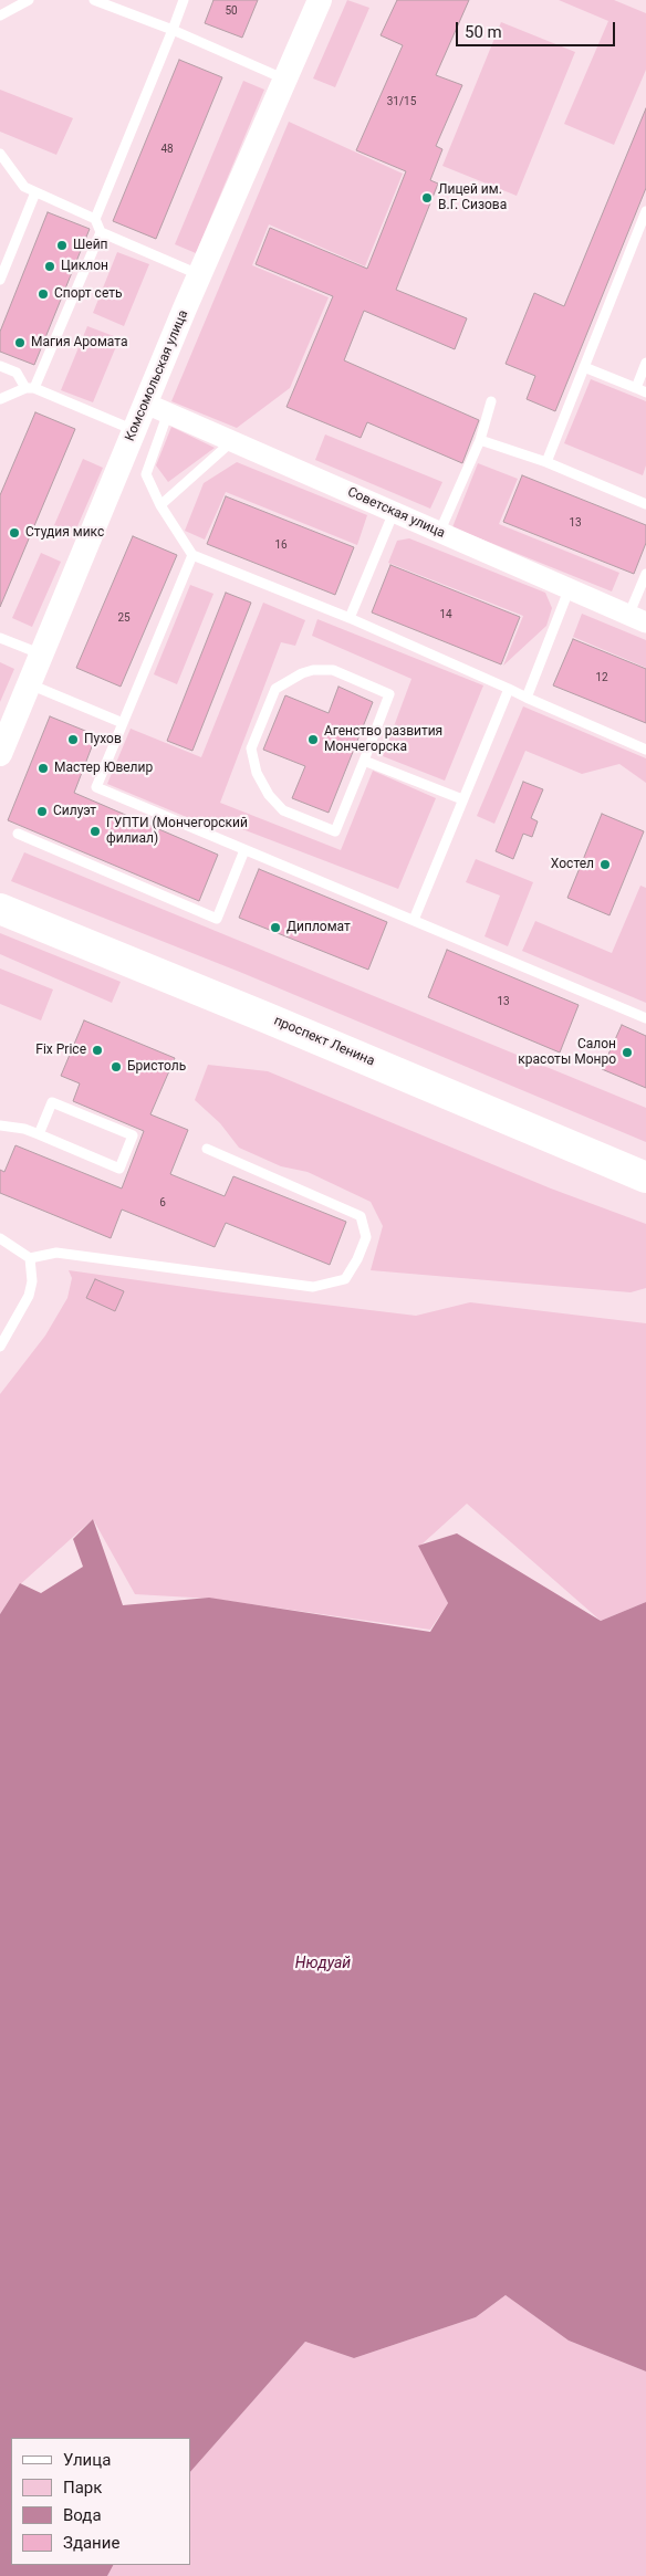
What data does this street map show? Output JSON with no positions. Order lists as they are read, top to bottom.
{
  "streets": {
    "main road": ["проспект Ленина"],
    "street": ["Комсомольская улица", "Советская улица"]
  },
  "crossings": [
    ["Комсомольская улица", "Советская улица"]
  ],
  "water": ["Нюдуай"],
  "places": [
    "Лицей им. В.Г. Сизова",
    "Шейп",
    "Циклон",
    "Спорт сеть",
    "Магия Аромата",
    "Студия микс",
    "Пухов",
    "Агенство развития Мончегорска",
    "Мастер Ювелир",
    "Силуэт",
    "ГУПТИ (Мончегорский филиал)",
    "Хостел",
    "Дипломат",
    "Fix Price",
    "Салон красоты Монро",
    "Бристоль"
  ],
  "house_numbers": [
    "50",
    "31/15",
    "48",
    "13",
    "16",
    "14",
    "25",
    "12",
    "13",
    "6"
  ],
  "legend": [
    "Улица",
    "Парк",
    "Вода",
    "Здание"
  ],
  "scale_bar": "50 m"
}
